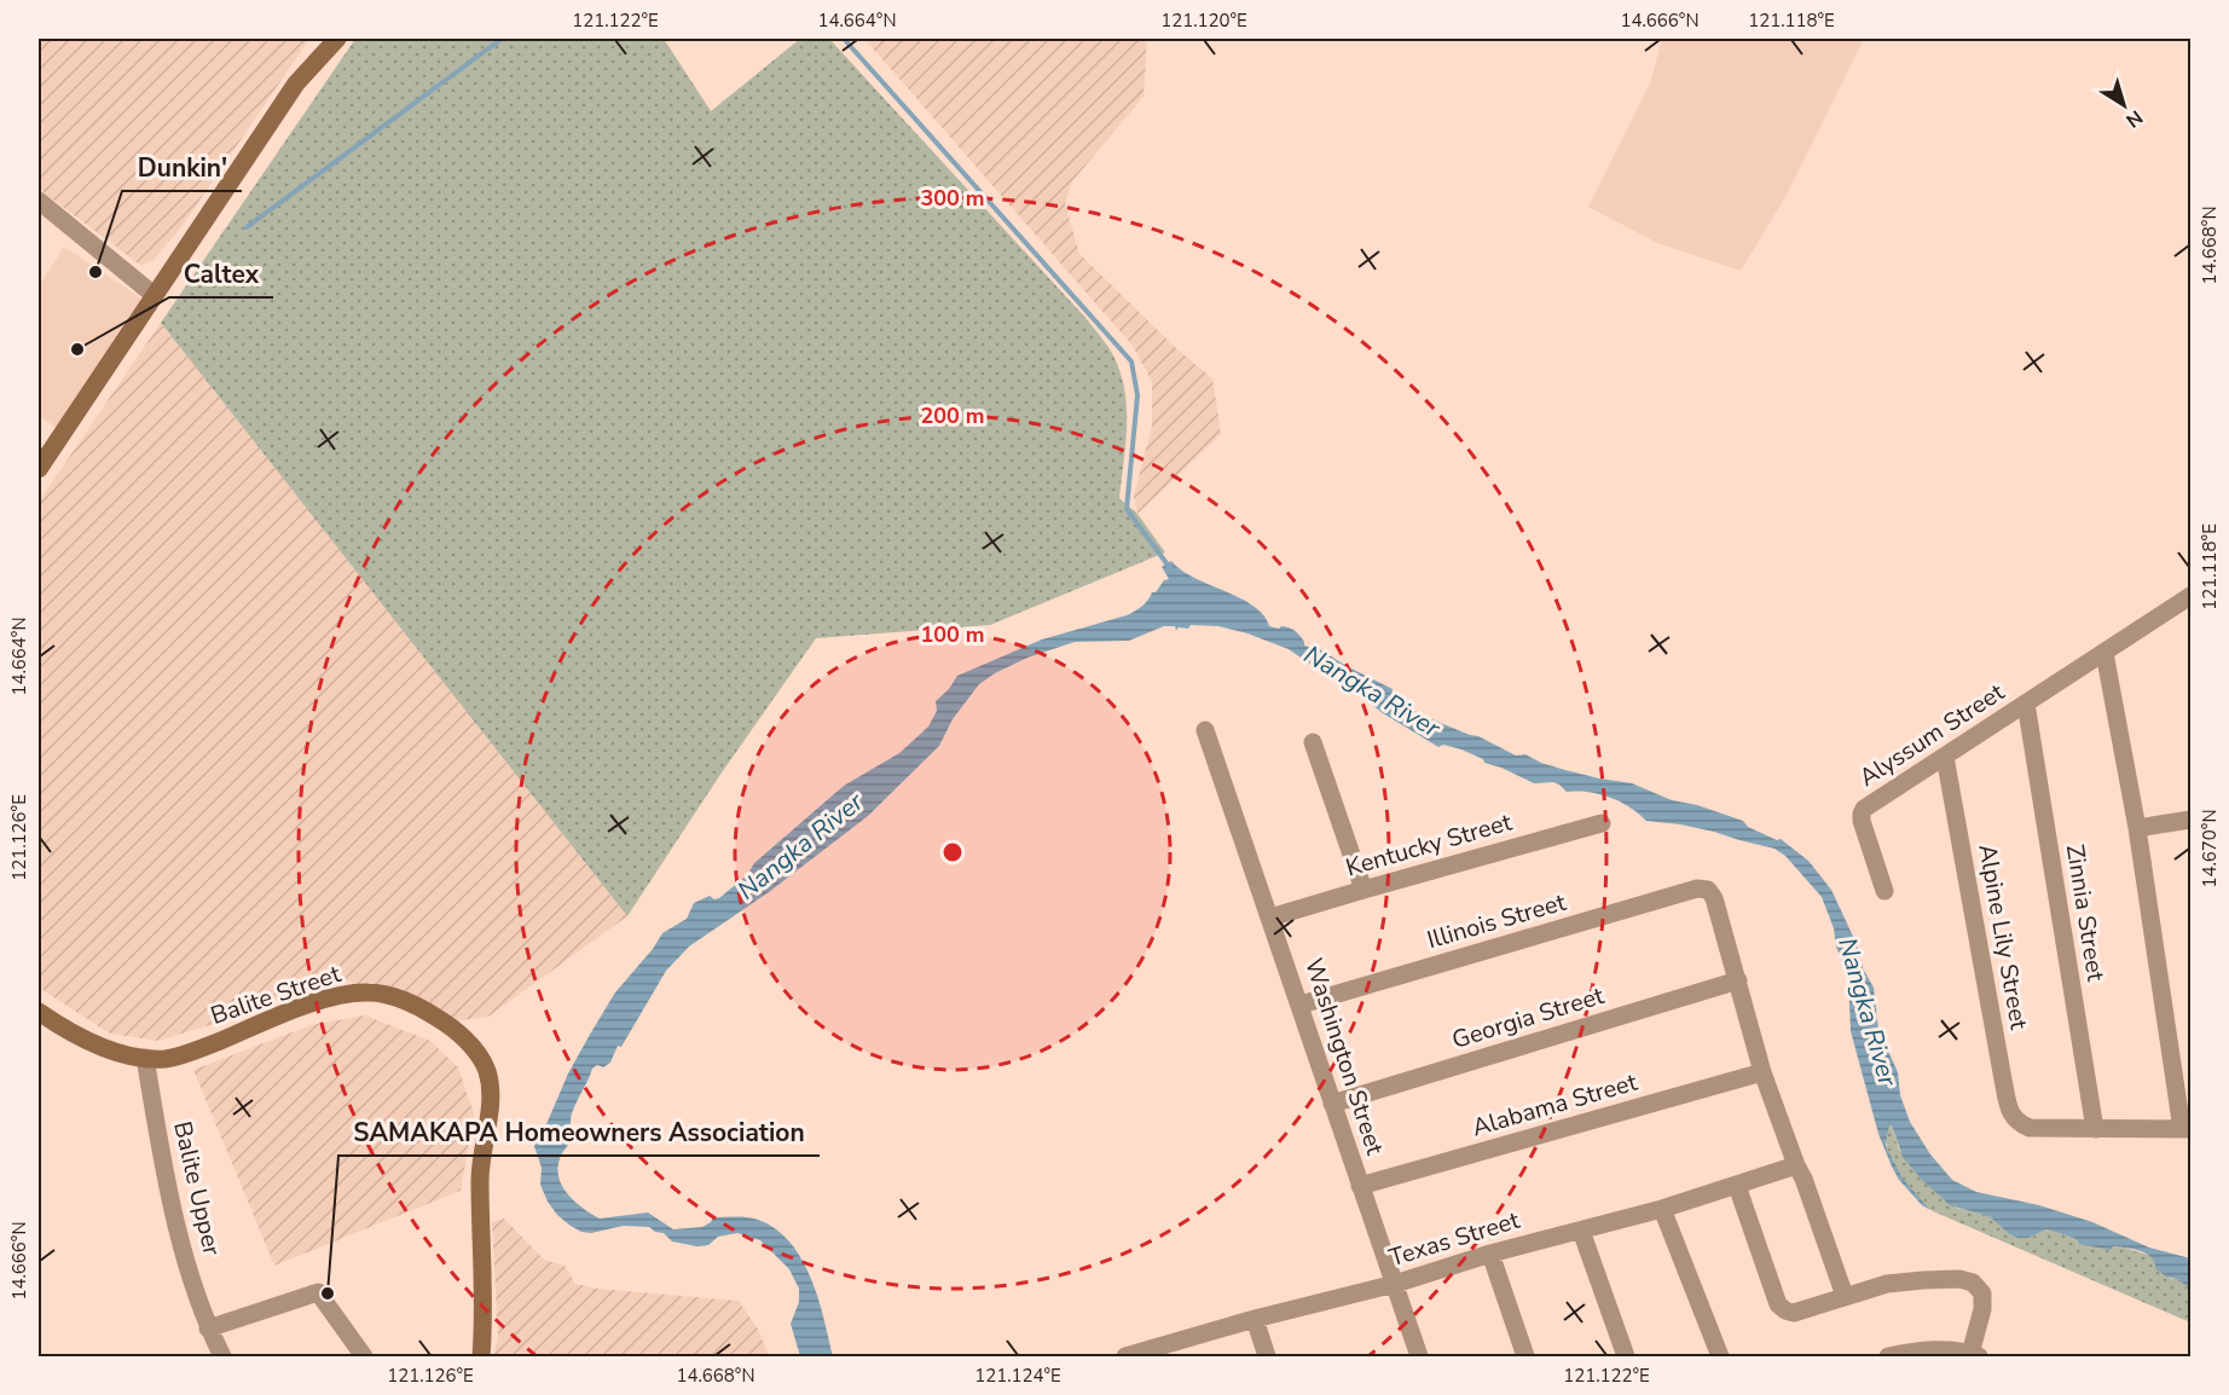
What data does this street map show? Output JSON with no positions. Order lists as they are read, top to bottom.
{
  "streets": {
    "main road": ["Balite Street"],
    "street": [
      "Alyssum Street",
      "Kentucky Street",
      "Zinnia Street",
      "Illinois Street",
      "Alpine Lily Street",
      "Georgia Street",
      "Washington Street",
      "Alabama Street",
      "Balite Upper",
      "Texas Street"
    ]
  },
  "crossings": [
    ["Alyssum Street", "Zinnia Street"],
    ["Alyssum Street", "Alpine Lily Street"],
    ["Kentucky Street", "Washington Street"],
    ["Zinnia Street", "Alpine Lily Street"],
    ["Illinois Street", "Georgia Street"],
    ["Illinois Street", "Washington Street"],
    ["Balite Street", "Balite Upper"],
    ["Georgia Street", "Washington Street"],
    ["Washington Street", "Alabama Street"],
    ["Washington Street", "Texas Street"]
  ],
  "water": ["Nangka River"],
  "places": ["Dunkin'", "Caltex", "SAMAKAPA Homeowners Association"],
  "north": "bottom right",
  "coordinates": [
    "121.122°E",
    "14.664°N",
    "121.120°E",
    "14.666°N",
    "121.118°E",
    "14.668°N",
    "121.126°E",
    "14.670°N",
    "121.124°E"
  ],
  "rings": ["300 m", "200 m", "100 m"]
}
